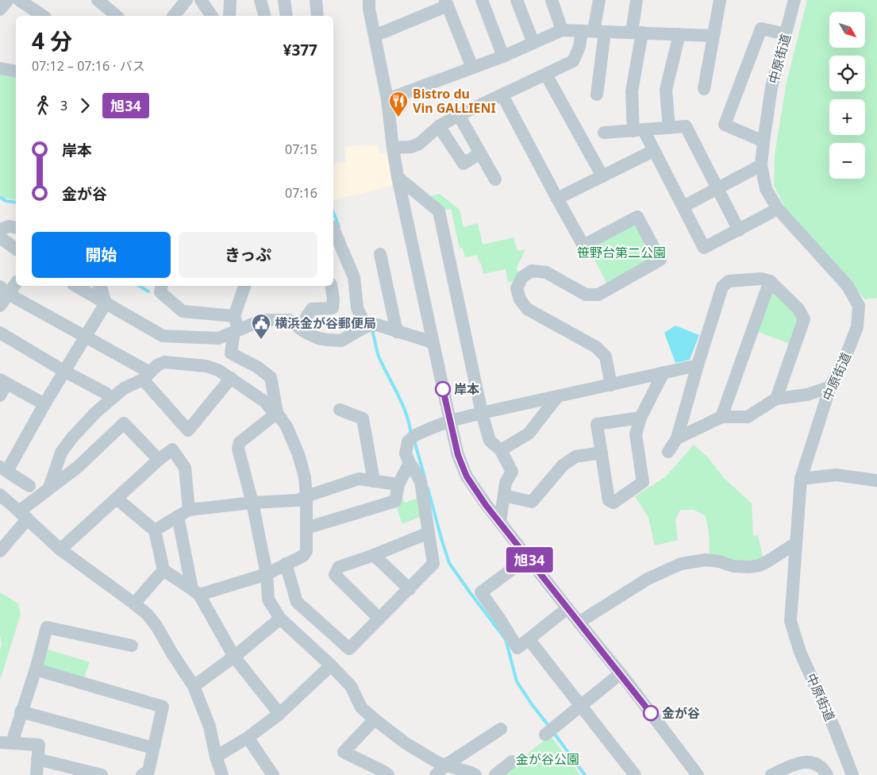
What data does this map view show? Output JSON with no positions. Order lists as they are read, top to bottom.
{
  "streets": {
    "street": ["中原街道"]
  },
  "parks": ["笹野台第二公園", "金が谷公園"],
  "places": {
    "restaurant": ["Bistro du Vin GALLIENI"],
    "public building": ["横浜金が谷郵便局"],
    "other": ["岸本", "金が谷"]
  },
  "lines": ["bus line 旭34"],
  "north": "bottom right",
  "page": {
    "on_map": "旭34",
    "map_buttons": ["+", "−"],
    "heading": ["4 分", "07:12 – 07:16 · バス", "¥377"],
    "legs": ["3", "旭34"],
    "list": [
      {
        "name": "岸本",
        "value": "07:15"
      },
      {
        "name": "金が谷",
        "value": "07:16"
      }
    ],
    "buttons": ["開始", "きっぷ"]
  }
}
